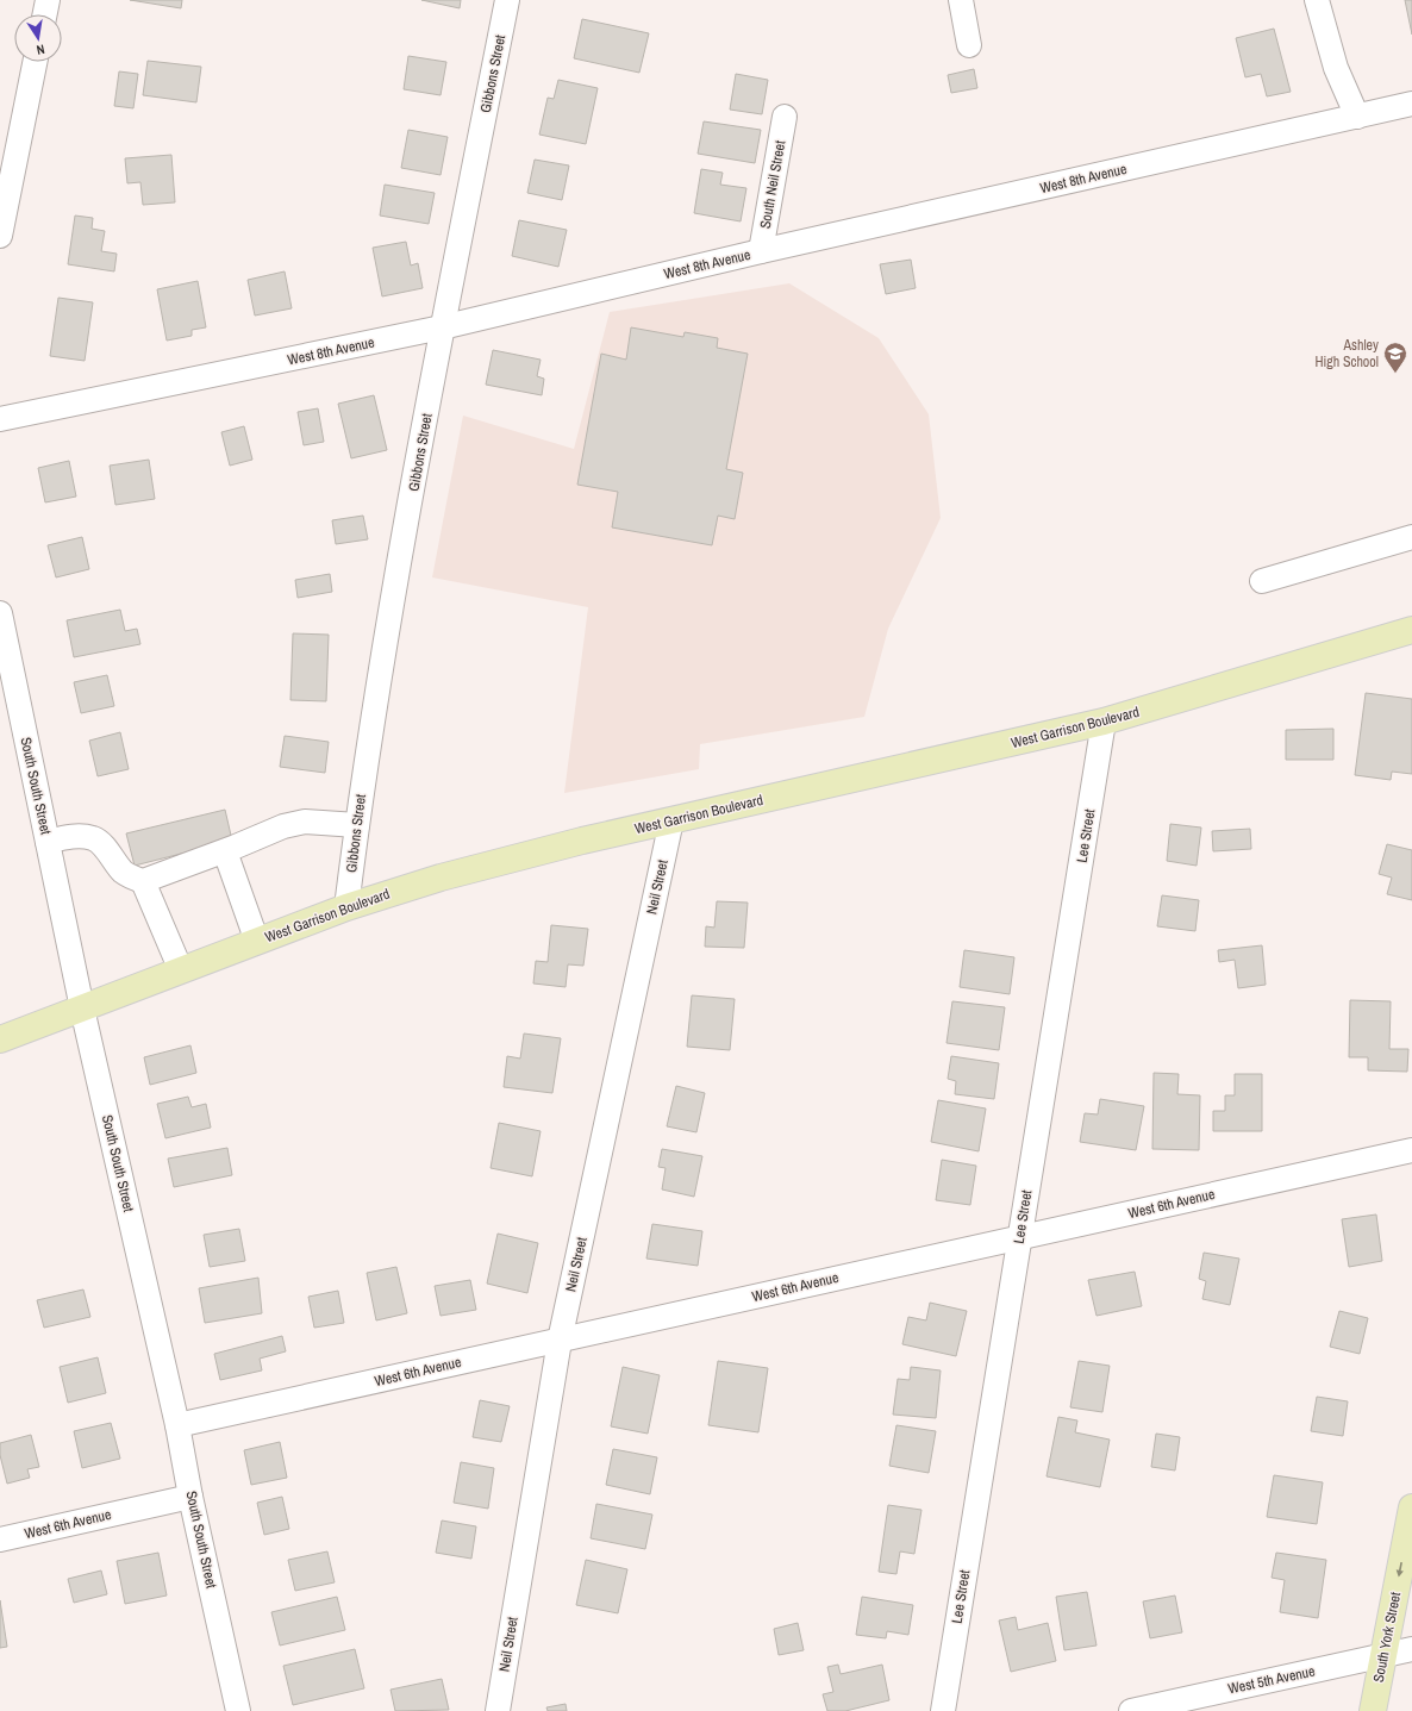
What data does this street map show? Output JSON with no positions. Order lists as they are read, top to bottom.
{
  "streets": {
    "main road": ["West Garrison Boulevard", "South York Street"],
    "street": [
      "Gibbons Street",
      "West 8th Avenue",
      "South Neil Street",
      "South South Street",
      "Lee Street",
      "Neil Street",
      "West 6th Avenue",
      "West 5th Avenue"
    ]
  },
  "crossings": [
    ["Gibbons Street", "West 8th Avenue"],
    ["Gibbons Street", "West Garrison Boulevard"],
    ["West 8th Avenue", "South Neil Street"],
    ["West Garrison Boulevard", "South South Street"],
    ["West Garrison Boulevard", "Lee Street"],
    ["West Garrison Boulevard", "Neil Street"],
    ["South South Street", "West 6th Avenue"],
    ["Lee Street", "West 6th Avenue"],
    ["Neil Street", "West 6th Avenue"],
    ["South York Street", "West 5th Avenue"]
  ],
  "one_way": ["South York Street"],
  "places": {
    "school or university": ["Ashley High School"]
  },
  "north": "bottom"
}
